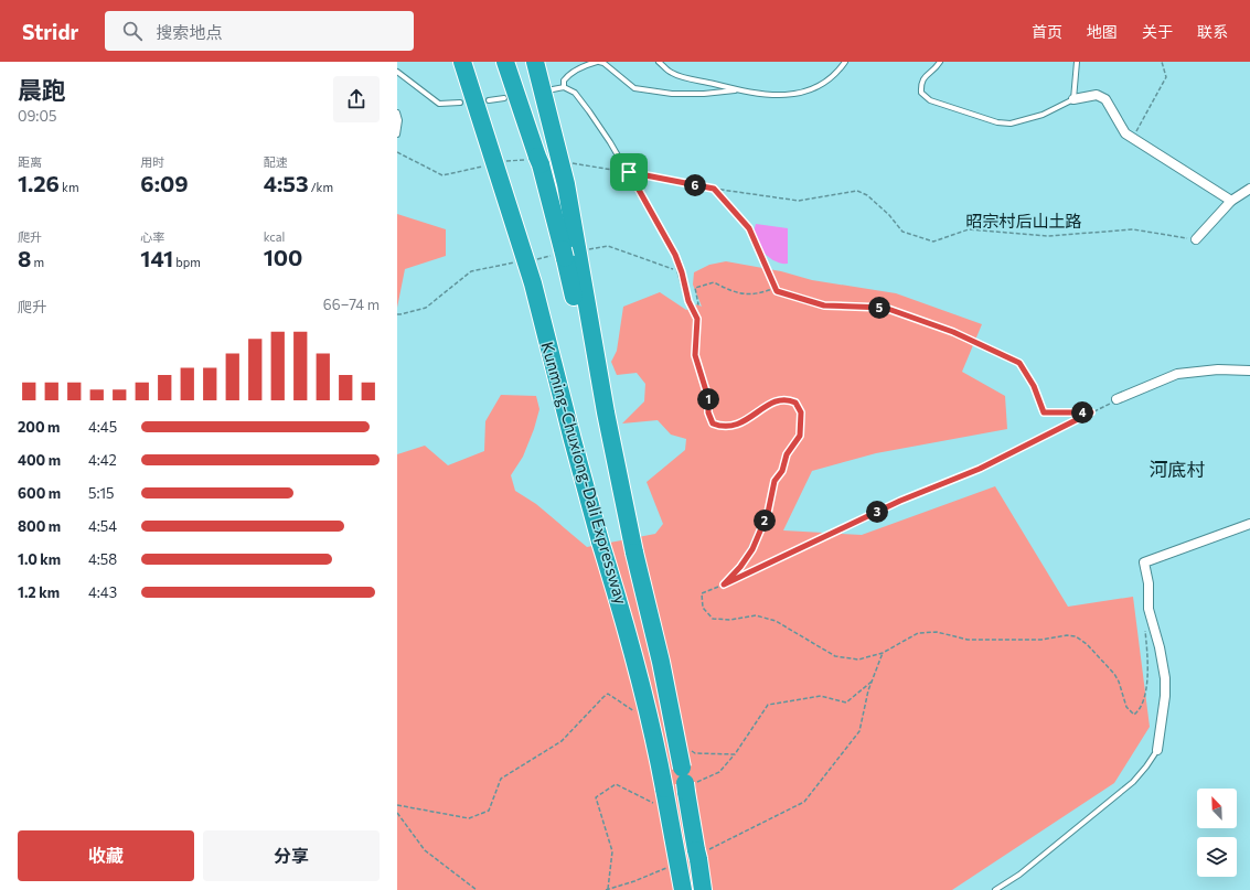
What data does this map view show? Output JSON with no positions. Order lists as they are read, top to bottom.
{
  "streets": {
    "highway": ["Kunming-Chuxiong-Dali Expressway"],
    "path": ["昭宗村后山土路"]
  },
  "districts": ["河底村"],
  "north": "top left",
  "page": {
    "header": "Stridr",
    "search": "搜索地点",
    "nav": [
      "首页",
      "地图",
      "关于",
      "联系"
    ],
    "heading": ["晨跑", "09:05"],
    "stats": [
      ["距离", "1.26 km"],
      ["用时", "6:09"],
      ["配速", "4:53 /km"],
      ["爬升", "8 m"],
      ["心率", "141 bpm"],
      ["kcal", "100"]
    ],
    "pins": [
      "6",
      "5",
      "1",
      "4",
      "3",
      "2"
    ],
    "chart": ["爬升", "66–74 m"],
    "list": [
      {
        "name": "200 m",
        "note": "4:45"
      },
      {
        "name": "400 m",
        "note": "4:42"
      },
      {
        "name": "600 m",
        "note": "5:15"
      },
      {
        "name": "800 m",
        "note": "4:54"
      },
      {
        "name": "1.0 km",
        "note": "4:58"
      },
      {
        "name": "1.2 km",
        "note": "4:43"
      }
    ],
    "buttons": ["收藏", "分享"]
  }
}
